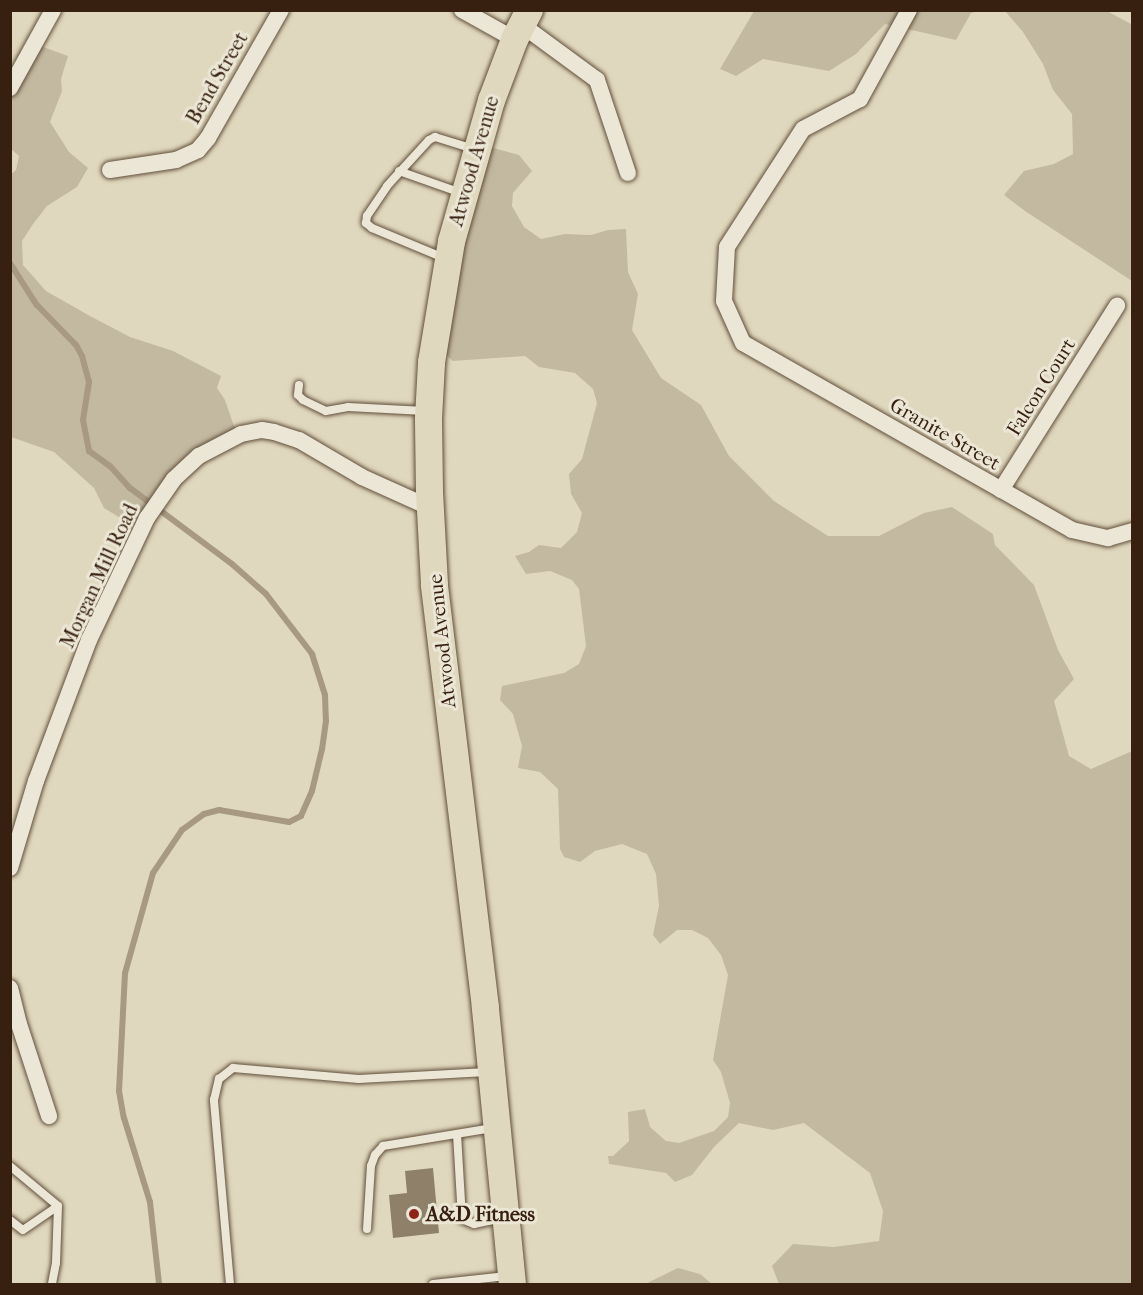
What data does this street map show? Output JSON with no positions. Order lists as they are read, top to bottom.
{
  "streets": {
    "main road": ["Atwood Avenue"],
    "street": [
      "Bend Street",
      "Falcon Court",
      "Granite Street",
      "Morgan Mill Road"
    ]
  },
  "crossings": [
    ["Atwood Avenue", "Morgan Mill Road"],
    ["Falcon Court", "Granite Street"]
  ],
  "places": ["A&D Fitness"]
}
